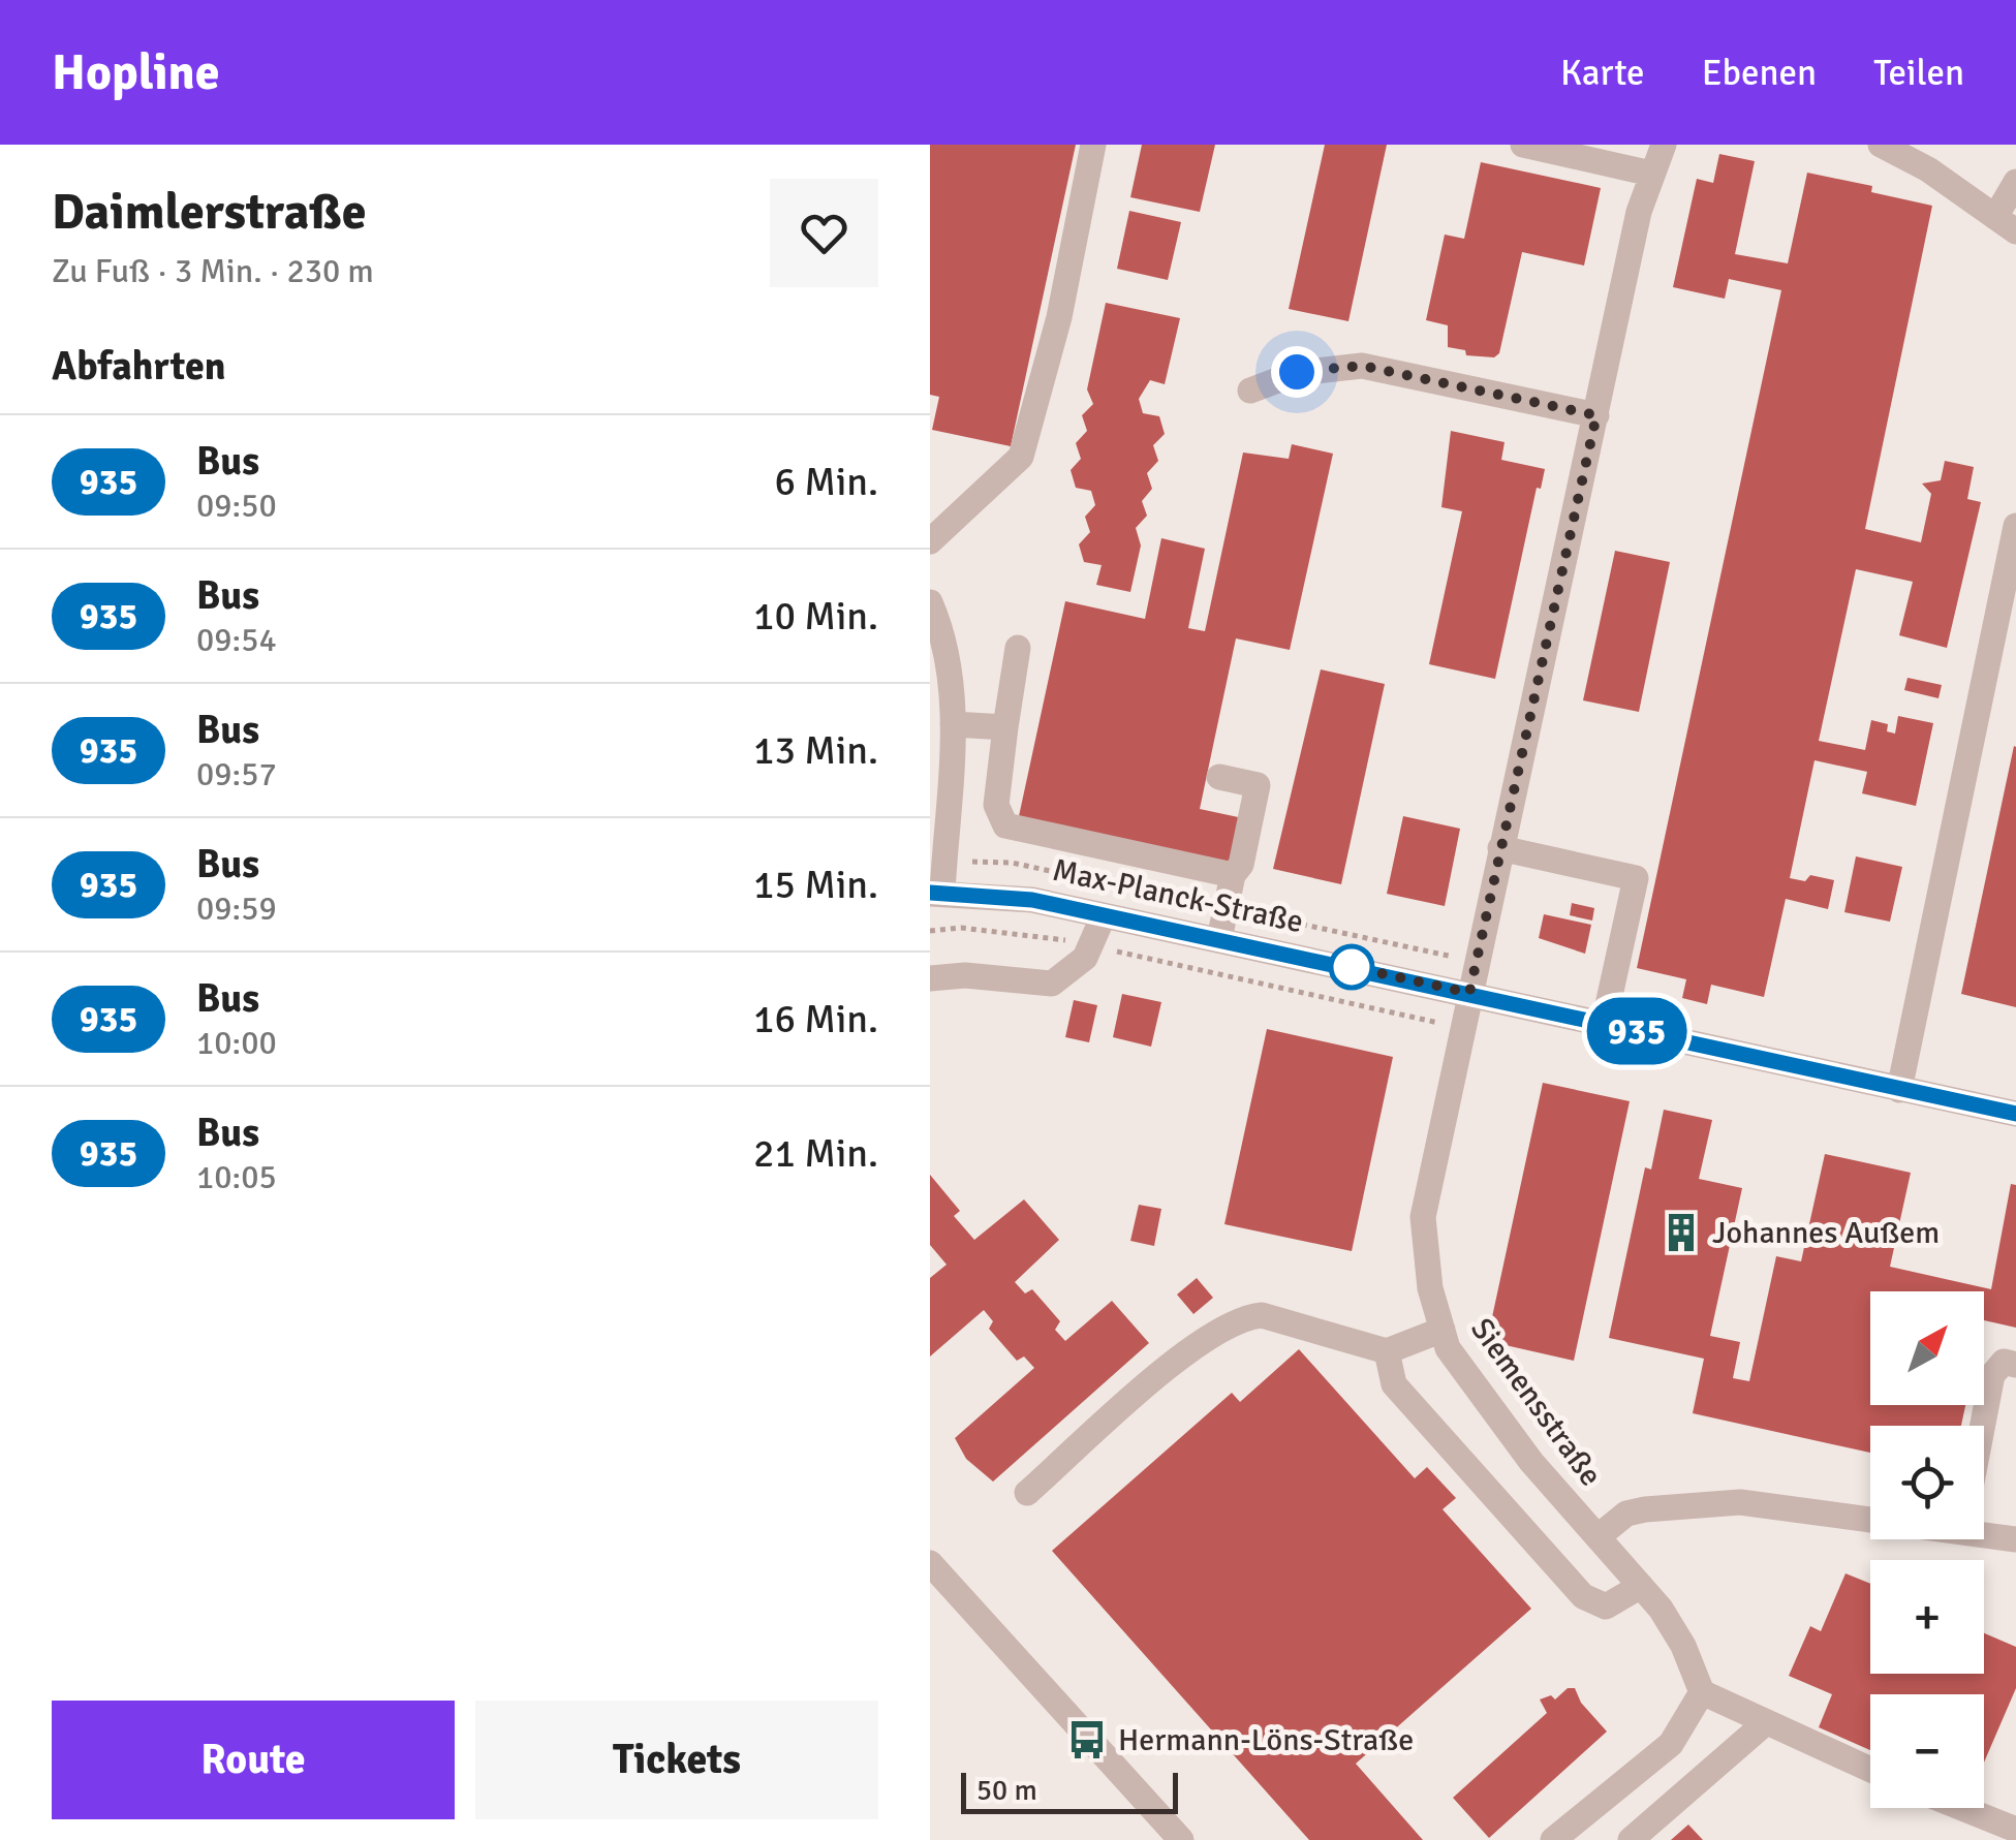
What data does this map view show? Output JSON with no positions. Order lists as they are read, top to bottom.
{
  "streets": {
    "street": ["Max-Planck-Straße", "Siemensstraße"]
  },
  "crossings": [
    ["Max-Planck-Straße", "Siemensstraße"]
  ],
  "places": {
    "building": ["Johannes Außem"],
    "bus stop": ["Hermann-Löns-Straße"]
  },
  "lines": ["bus line 935"],
  "scale_bar": "50 m",
  "north": "top right",
  "page": {
    "header": "Hopline",
    "nav": ["Karte", "Ebenen", "Teilen"],
    "heading": [
      ["Daimlerstraße", "Zu Fuß · 3 Min. · 230 m"],
      "Abfahrten"
    ],
    "on_map": "935",
    "list": [
      {
        "mark": "935",
        "name": "Bus",
        "note": "09:50",
        "value": "6 Min."
      },
      {
        "mark": "935",
        "name": "Bus",
        "note": "09:54",
        "value": "10 Min."
      },
      {
        "mark": "935",
        "name": "Bus",
        "note": "09:57",
        "value": "13 Min."
      },
      {
        "mark": "935",
        "name": "Bus",
        "note": "09:59",
        "value": "15 Min."
      },
      {
        "mark": "935",
        "name": "Bus",
        "note": "10:00",
        "value": "16 Min."
      },
      {
        "mark": "935",
        "name": "Bus",
        "note": "10:05",
        "value": "21 Min."
      }
    ],
    "map_buttons": ["+", "−"],
    "buttons": ["Route", "Tickets"],
    "scale": "50 m"
  }
}
